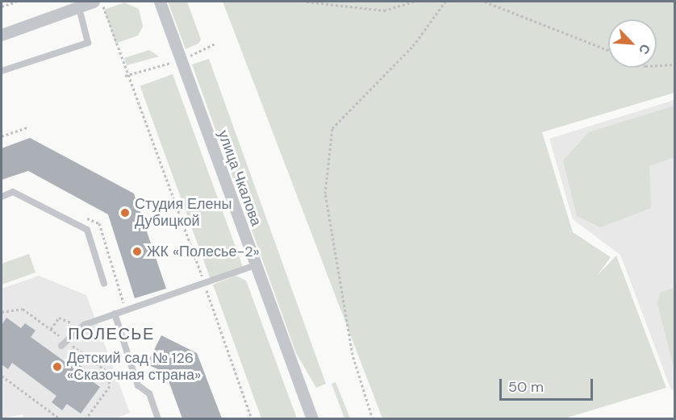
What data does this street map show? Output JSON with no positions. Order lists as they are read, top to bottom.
{
  "streets": {
    "street": ["улица Чкалова"]
  },
  "districts": ["ПОЛЕСЬЕ"],
  "places": ["Студия Елены Дубицкой", "ЖК «Полесье-2»", "Детский сад № 126 «Сказочная страна»"],
  "scale_bar": "50 m",
  "north": "bottom right"
}
